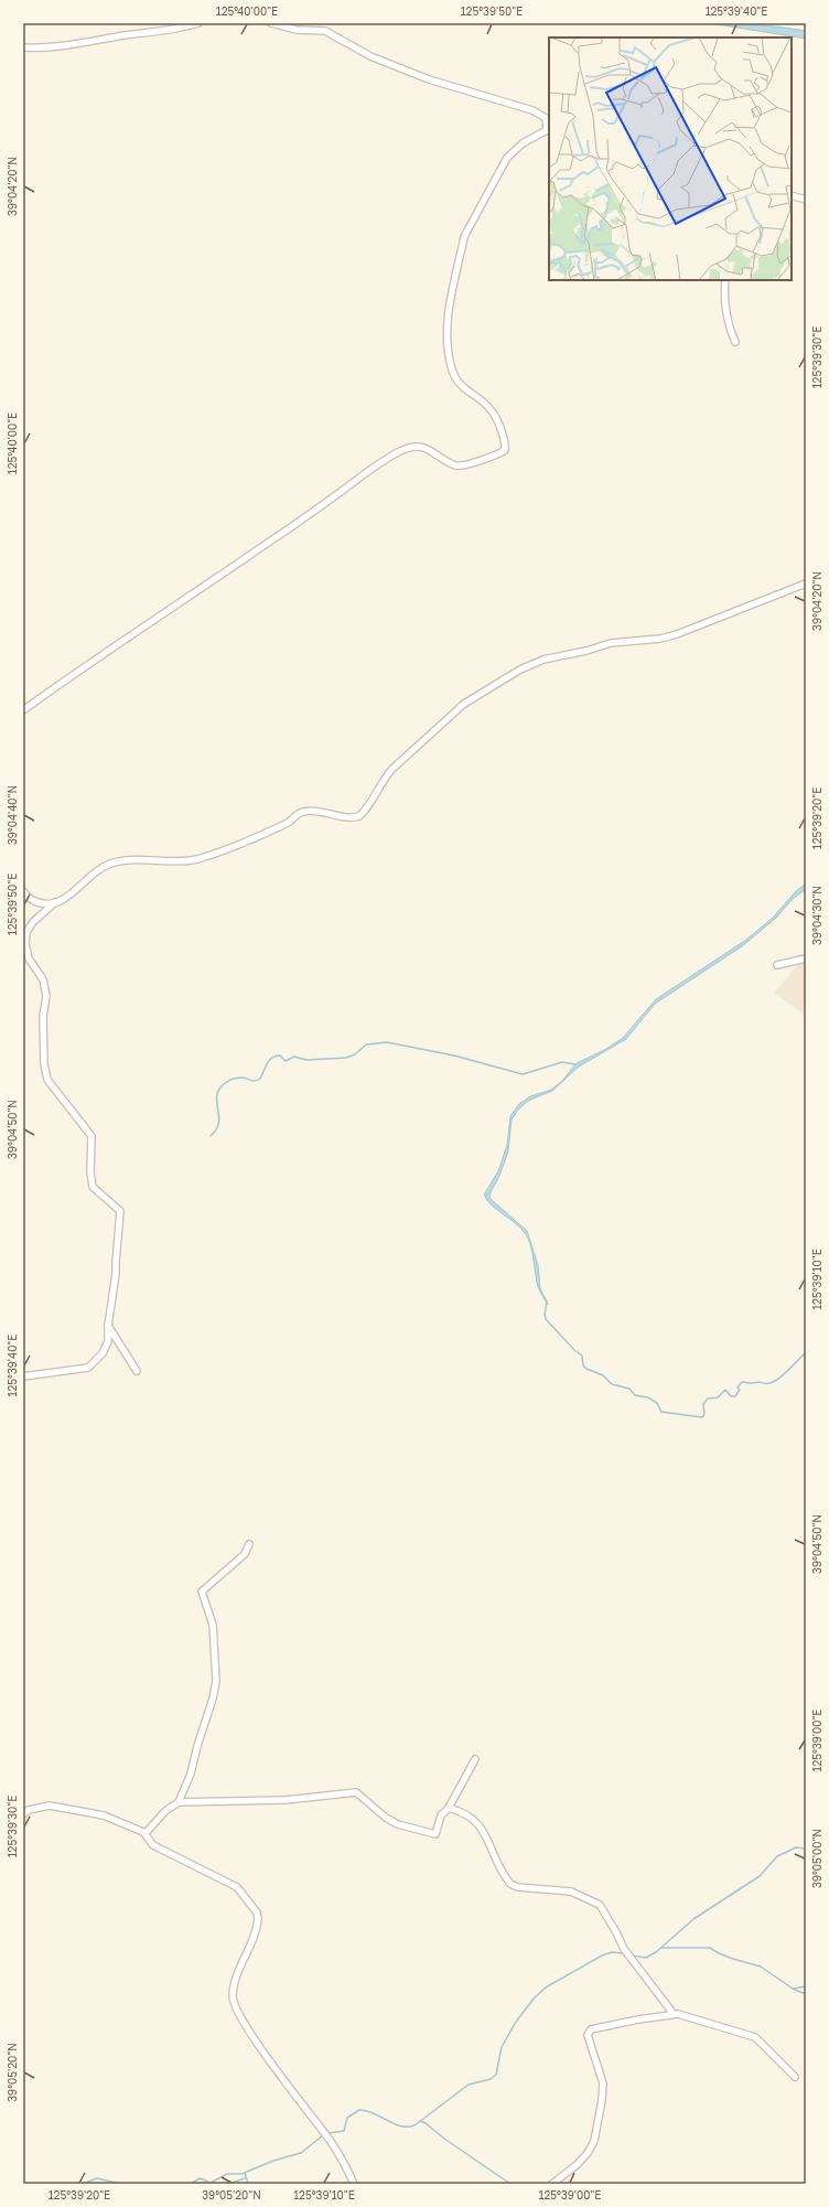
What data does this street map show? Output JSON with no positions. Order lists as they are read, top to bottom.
{
  "coordinates": [
    "125°40'00\"E",
    "125°39'50\"E",
    "125°39'40\"E",
    "39°04'20\"N",
    "125°39'30\"E",
    "39°04'40\"N",
    "125°39'20\"E",
    "39°04'30\"N",
    "39°04'50\"N",
    "125°39'10\"E",
    "125°39'00\"E",
    "39°05'00\"N",
    "39°05'20\"N"
  ]
}
